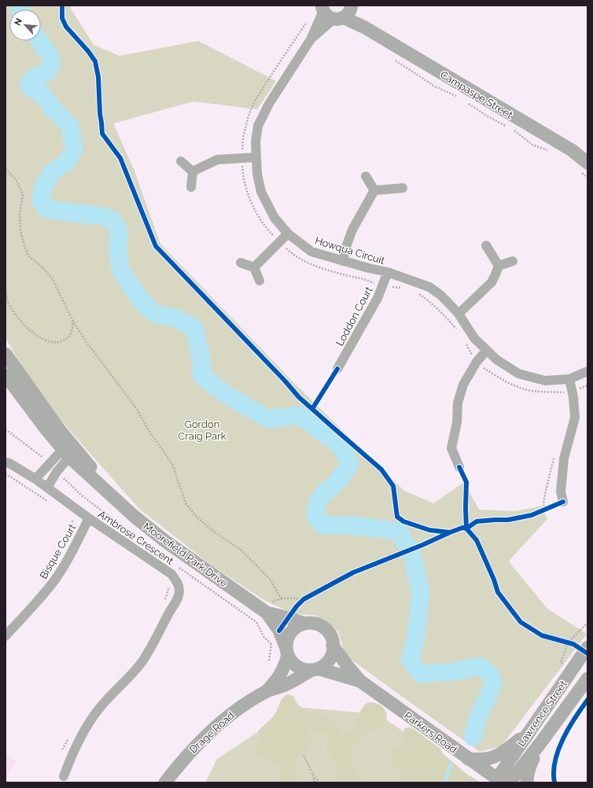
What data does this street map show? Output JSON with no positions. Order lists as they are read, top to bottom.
{
  "streets": {
    "main road": [
      "Campaspe Street",
      "Moorefield Park Drive",
      "Lawrence Street",
      "Drage Road",
      "Parkers Road"
    ],
    "street": [
      "Howqua Circuit",
      "Loddon Court",
      "Ambrose Crescent",
      "Bisque Court"
    ]
  },
  "crossings": [
    ["Campaspe Street", "Howqua Circuit"],
    ["Howqua Circuit", "Loddon Court"],
    ["Ambrose Crescent", "Bisque Court"],
    ["Lawrence Street", "Parkers Road"],
    ["Drage Road", "Parkers Road"]
  ],
  "parks": ["Gordon Craig Park"],
  "north": "top left"
}
